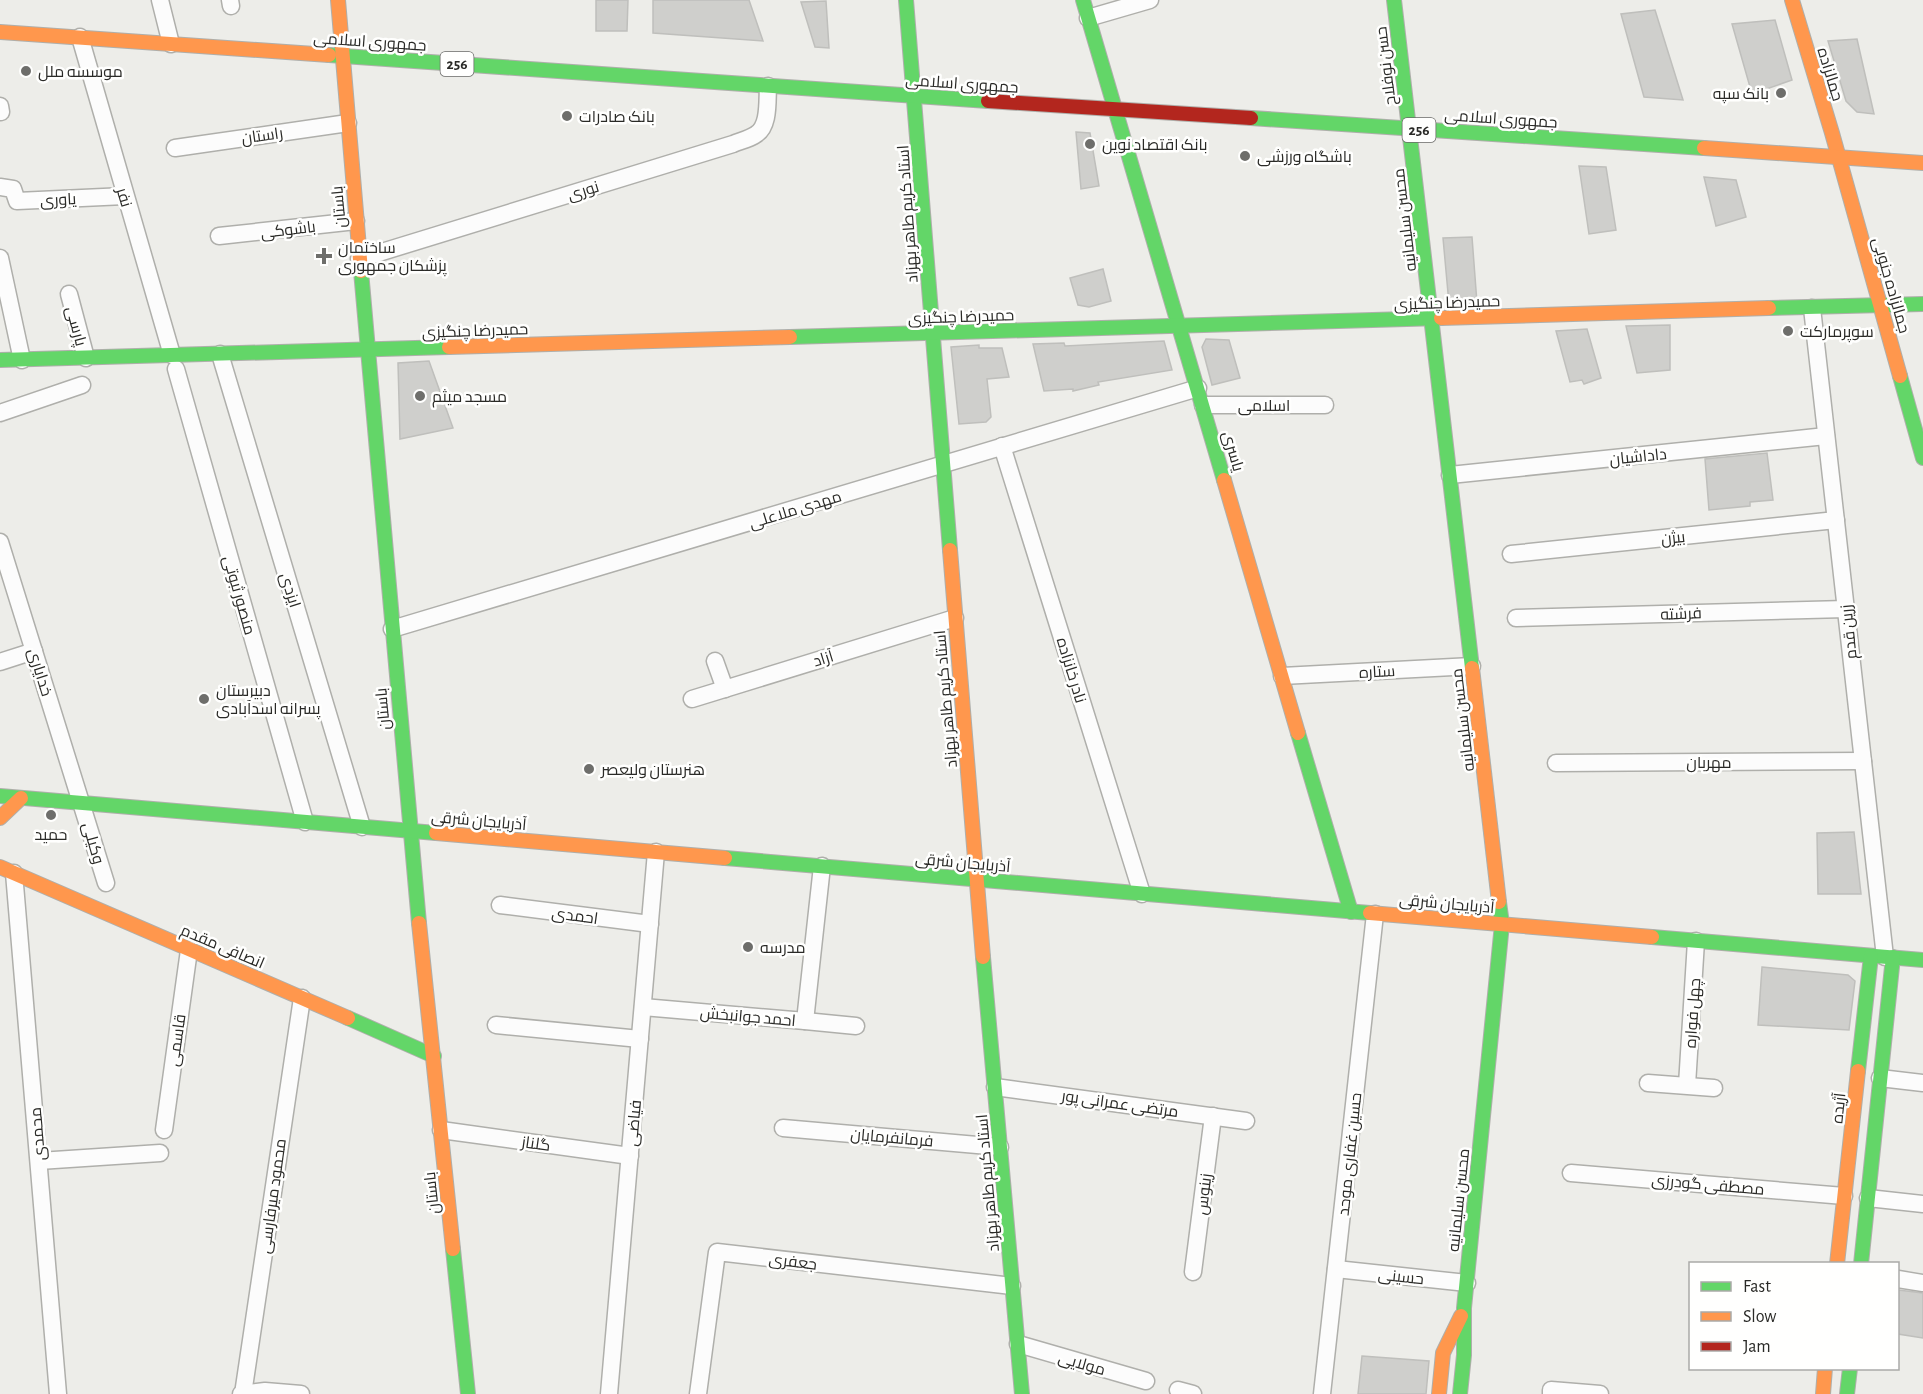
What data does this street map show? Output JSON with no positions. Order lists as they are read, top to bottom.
{
  "streets": {
    "street": [
      "جمهوری اسلامی",
      "256",
      "حسن نوفلاح",
      "جمالزاده",
      "راستان",
      "نوری",
      "نفر",
      "یاوری",
      "باستان",
      "استاد کریم طاهر بهزاد",
      "محسن سلیمانیه",
      "باشوکی",
      "جمالزاده جنوبی",
      "حمیدرضا چنگیزی",
      "پارسی",
      "اسلامی",
      "یاسری",
      "داداشیان",
      "مهدی ملاعلی",
      "بیژن",
      "ایزدی",
      "منصور ثبوتی",
      "فرشته",
      "زرین قدم",
      "آزاد",
      "نادر خانزاده",
      "ستاره",
      "خدایاری",
      "مهربان",
      "آذربایجان شرقی",
      "وکیلی",
      "احمدی",
      "انصافی مقدم",
      "چهل فواره",
      "احمد جوانبخش",
      "قاسمی",
      "مرتضی عمرانی پور",
      "آژیده",
      "فیاضی",
      "محمدی",
      "فرمانفرمایان",
      "گلناز",
      "حسین غفاری موحد",
      "مصطفی گودرزی",
      "زینوس",
      "محمود میرفارسی",
      "جعفری",
      "حسینی",
      "مولایی"
    ]
  },
  "crossings": [
    ["جمهوری اسلامی", "حسن نوفلاح"],
    ["جمهوری اسلامی", "جمالزاده"],
    ["جمهوری اسلامی", "نوری"],
    ["جمهوری اسلامی", "نفر"],
    ["جمهوری اسلامی", "باستان"],
    ["جمهوری اسلامی", "استاد کریم طاهر بهزاد"],
    ["جمهوری اسلامی", "محسن سلیمانیه"],
    ["جمهوری اسلامی", "جمالزاده جنوبی"],
    ["جمهوری اسلامی", "یاسری"],
    ["حسن نوفلاح", "محسن سلیمانیه"],
    ["جمالزاده", "جمالزاده جنوبی"],
    ["راستان", "باستان"],
    ["نوری", "باستان"],
    ["نفر", "یاوری"],
    ["نفر", "حمیدرضا چنگیزی"],
    ["نفر", "منصور ثبوتی"],
    ["باستان", "باشوکی"],
    ["باستان", "حمیدرضا چنگیزی"],
    ["باستان", "مهدی ملاعلی"],
    ["باستان", "آذربایجان شرقی"],
    ["باستان", "انصافی مقدم"],
    ["باستان", "گلناز"],
    ["استاد کریم طاهر بهزاد", "حمیدرضا چنگیزی"],
    ["استاد کریم طاهر بهزاد", "مهدی ملاعلی"],
    ["استاد کریم طاهر بهزاد", "آزاد"],
    ["استاد کریم طاهر بهزاد", "آذربایجان شرقی"],
    ["استاد کریم طاهر بهزاد", "مرتضی عمرانی پور"],
    ["استاد کریم طاهر بهزاد", "فرمانفرمایان"],
    ["استاد کریم طاهر بهزاد", "جعفری"],
    ["استاد کریم طاهر بهزاد", "مولایی"],
    ["محسن سلیمانیه", "حمیدرضا چنگیزی"],
    ["محسن سلیمانیه", "داداشیان"],
    ["محسن سلیمانیه", "ستاره"],
    ["محسن سلیمانیه", "آذربایجان شرقی"],
    ["محسن سلیمانیه", "حسینی"],
    ["جمالزاده جنوبی", "حمیدرضا چنگیزی"],
    ["حمیدرضا چنگیزی", "پارسی"],
    ["حمیدرضا چنگیزی", "یاسری"],
    ["حمیدرضا چنگیزی", "ایزدی"],
    ["حمیدرضا چنگیزی", "منصور ثبوتی"],
    ["حمیدرضا چنگیزی", "زرین قدم"],
    ["اسلامی", "یاسری"],
    ["یاسری", "مهدی ملاعلی"],
    ["یاسری", "ستاره"],
    ["یاسری", "آذربایجان شرقی"],
    ["داداشیان", "زرین قدم"],
    ["مهدی ملاعلی", "نادر خانزاده"],
    ["بیژن", "زرین قدم"],
    ["ایزدی", "آذربایجان شرقی"],
    ["منصور ثبوتی", "آذربایجان شرقی"],
    ["فرشته", "زرین قدم"],
    ["زرین قدم", "مهربان"],
    ["زرین قدم", "آذربایجان شرقی"],
    ["زرین قدم", "آژیده"],
    ["نادر خانزاده", "آذربایجان شرقی"],
    ["خدایاری", "آذربایجان شرقی"],
    ["خدایاری", "وکیلی"],
    ["آذربایجان شرقی", "وکیلی"],
    ["آذربایجان شرقی", "چهل فواره"],
    ["آذربایجان شرقی", "احمد جوانبخش"],
    ["آذربایجان شرقی", "آژیده"],
    ["آذربایجان شرقی", "فیاضی"],
    ["آذربایجان شرقی", "حسین غفاری موحد"],
    ["احمدی", "فیاضی"],
    ["انصافی مقدم", "قاسمی"],
    ["انصافی مقدم", "محمدی"],
    ["انصافی مقدم", "محمود میرفارسی"],
    ["احمد جوانبخش", "فیاضی"],
    ["مرتضی عمرانی پور", "زینوس"],
    ["آژیده", "مصطفی گودرزی"],
    ["فیاضی", "گلناز"],
    ["حسین غفاری موحد", "حسینی"]
  ],
  "places": {
    "other": [
      "موسسه ملل",
      "بانک سپه",
      "بانک صادرات",
      "بانک اقتصاد نوین",
      "باشگاه ورزشی",
      "سوپرمارکت",
      "مسجد میثم",
      "دبیرستان پسرانه اسدآبادی",
      "هنرستان ولیعصر",
      "حمید",
      "مدرسه"
    ],
    "health": ["ساختمان پزشکان جمهوری"]
  },
  "legend": ["Fast", "Slow", "Jam"]
}
